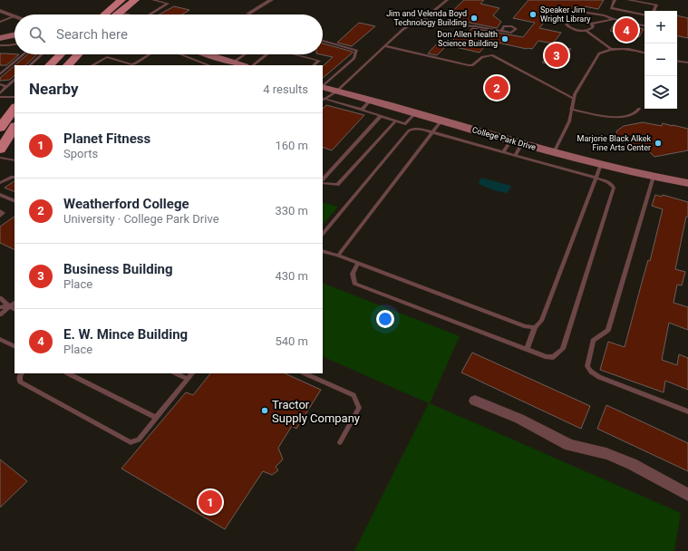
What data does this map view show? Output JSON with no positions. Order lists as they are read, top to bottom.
{
  "streets": {
    "street": ["College Park Drive"]
  },
  "places": [
    "Speaker Jim Wright Library",
    "Jim and Velenda Boyd Technology Building",
    "Don Allen Health Science Building",
    "Marjorie Black Alkek Fine Arts Center",
    "Tractor Supply Company"
  ],
  "page": {
    "map_buttons": ["+", "−"],
    "search": "Search here",
    "pins": [
      "4",
      "3",
      "2",
      "1"
    ],
    "heading": ["Nearby", "4 results"],
    "list": [
      {
        "mark": "1",
        "name": "Planet Fitness",
        "note": "Sports",
        "value": "160 m"
      },
      {
        "mark": "2",
        "name": "Weatherford College",
        "note": "University · College Park Drive",
        "value": "330 m"
      },
      {
        "mark": "3",
        "name": "Business Building",
        "note": "Place",
        "value": "430 m"
      },
      {
        "mark": "4",
        "name": "E. W. Mince Building",
        "note": "Place",
        "value": "540 m"
      }
    ]
  }
}
